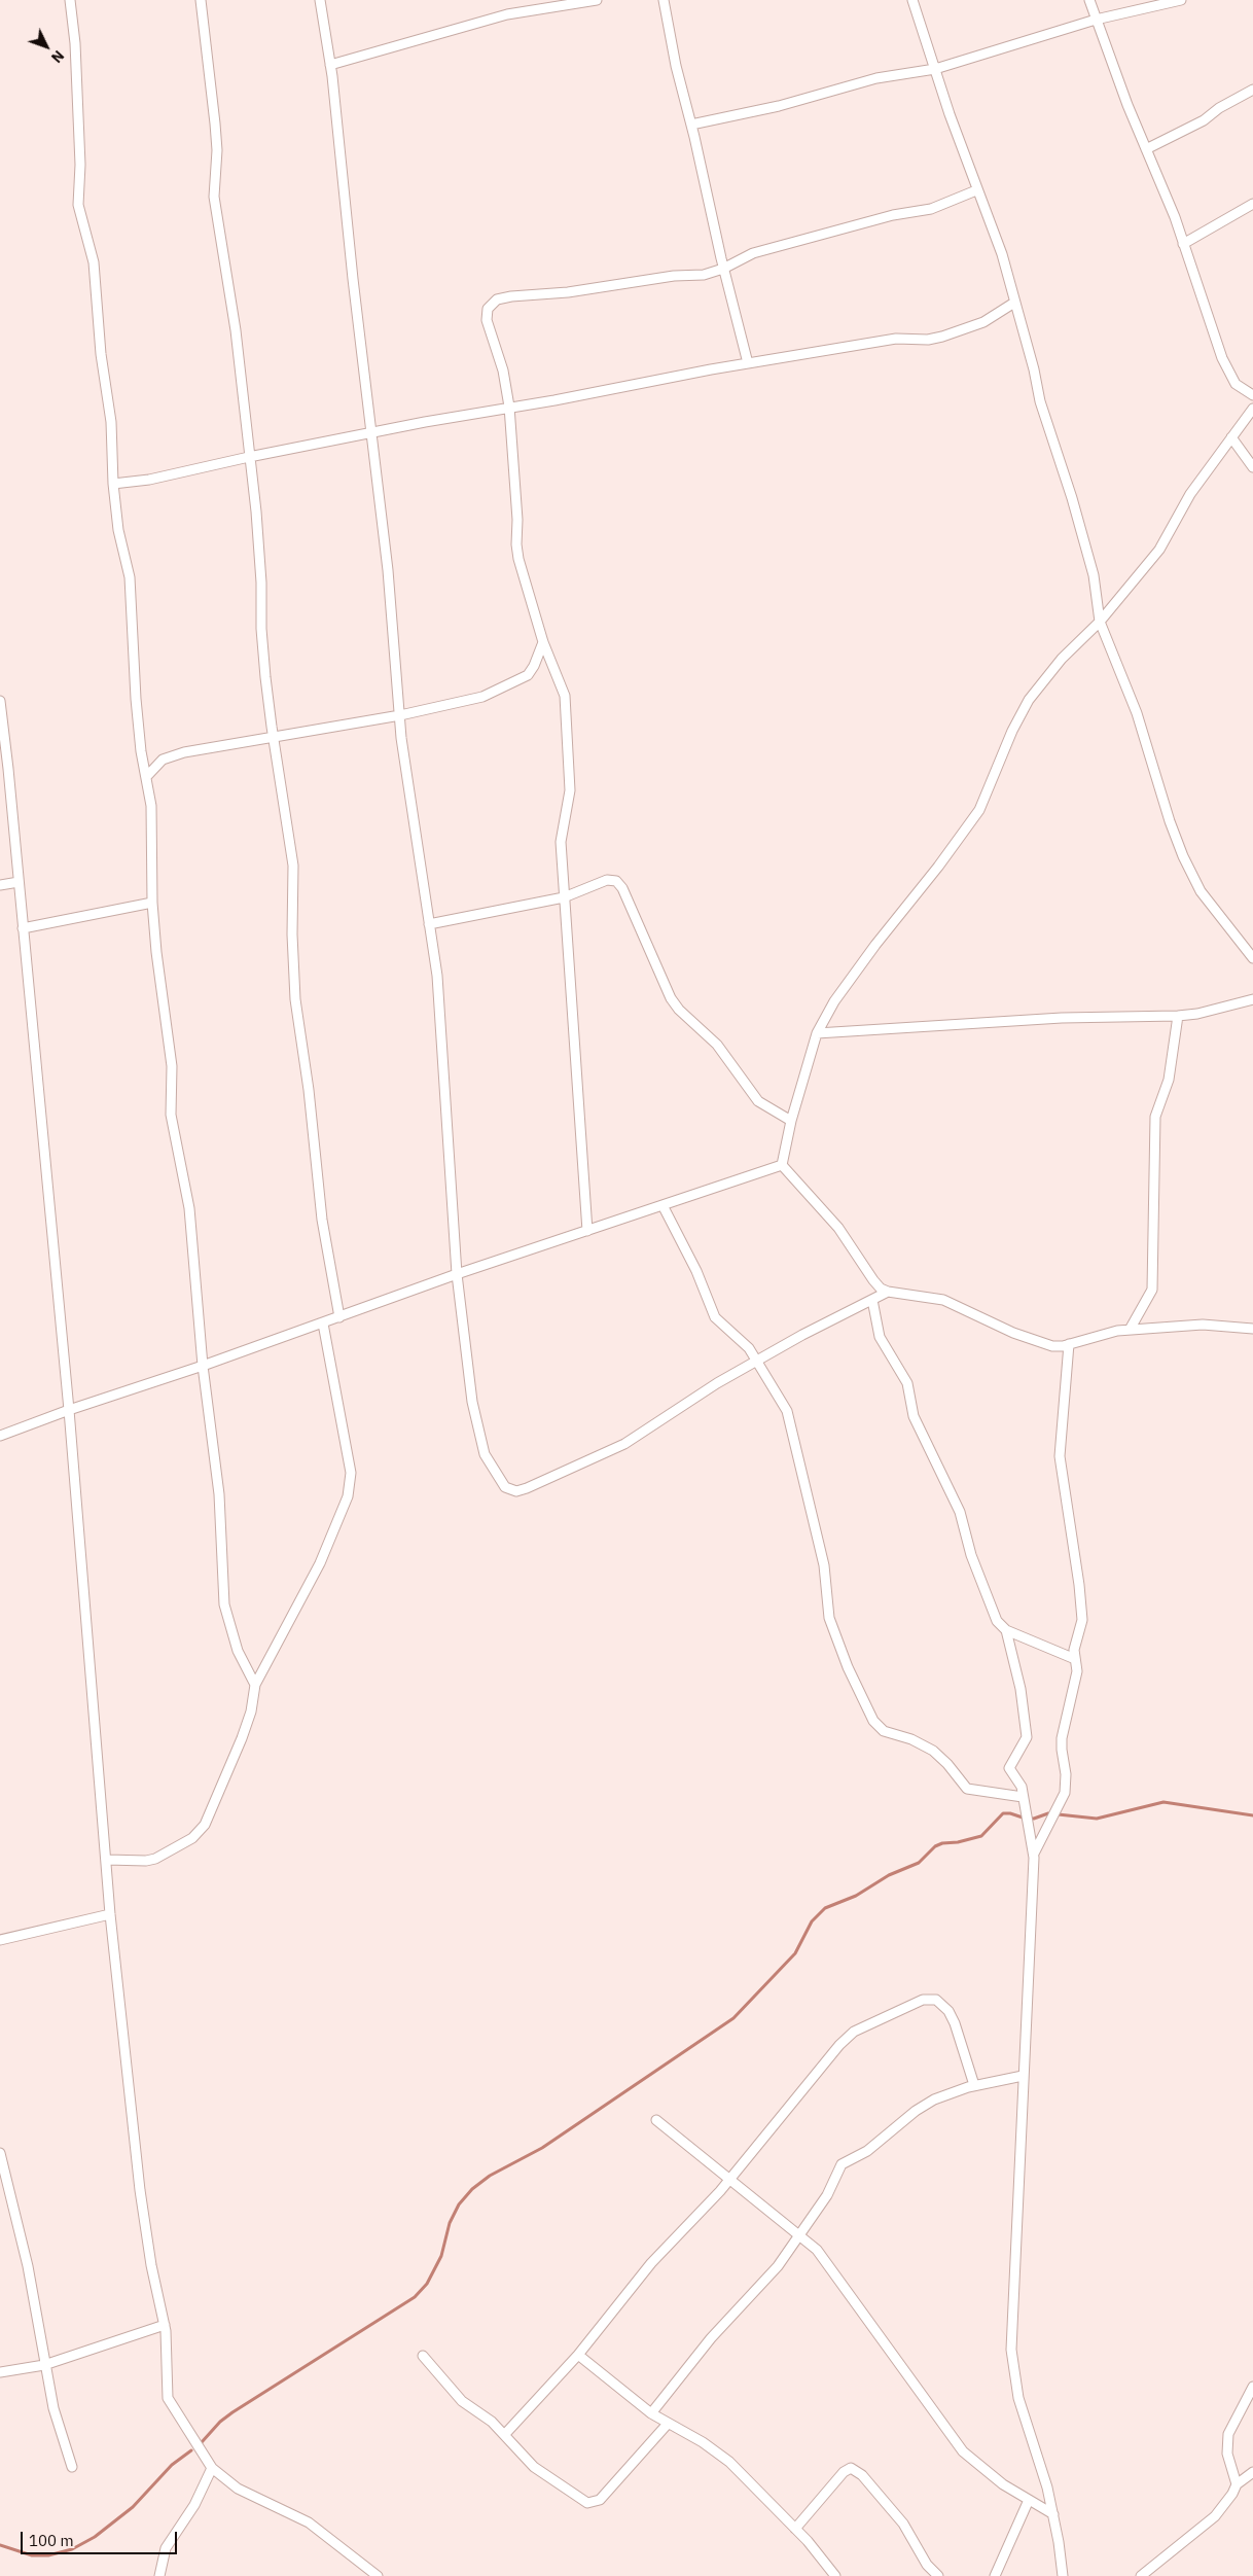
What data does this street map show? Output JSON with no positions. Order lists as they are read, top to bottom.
{
  "scale_bar": "100 m",
  "north": "bottom right"
}
